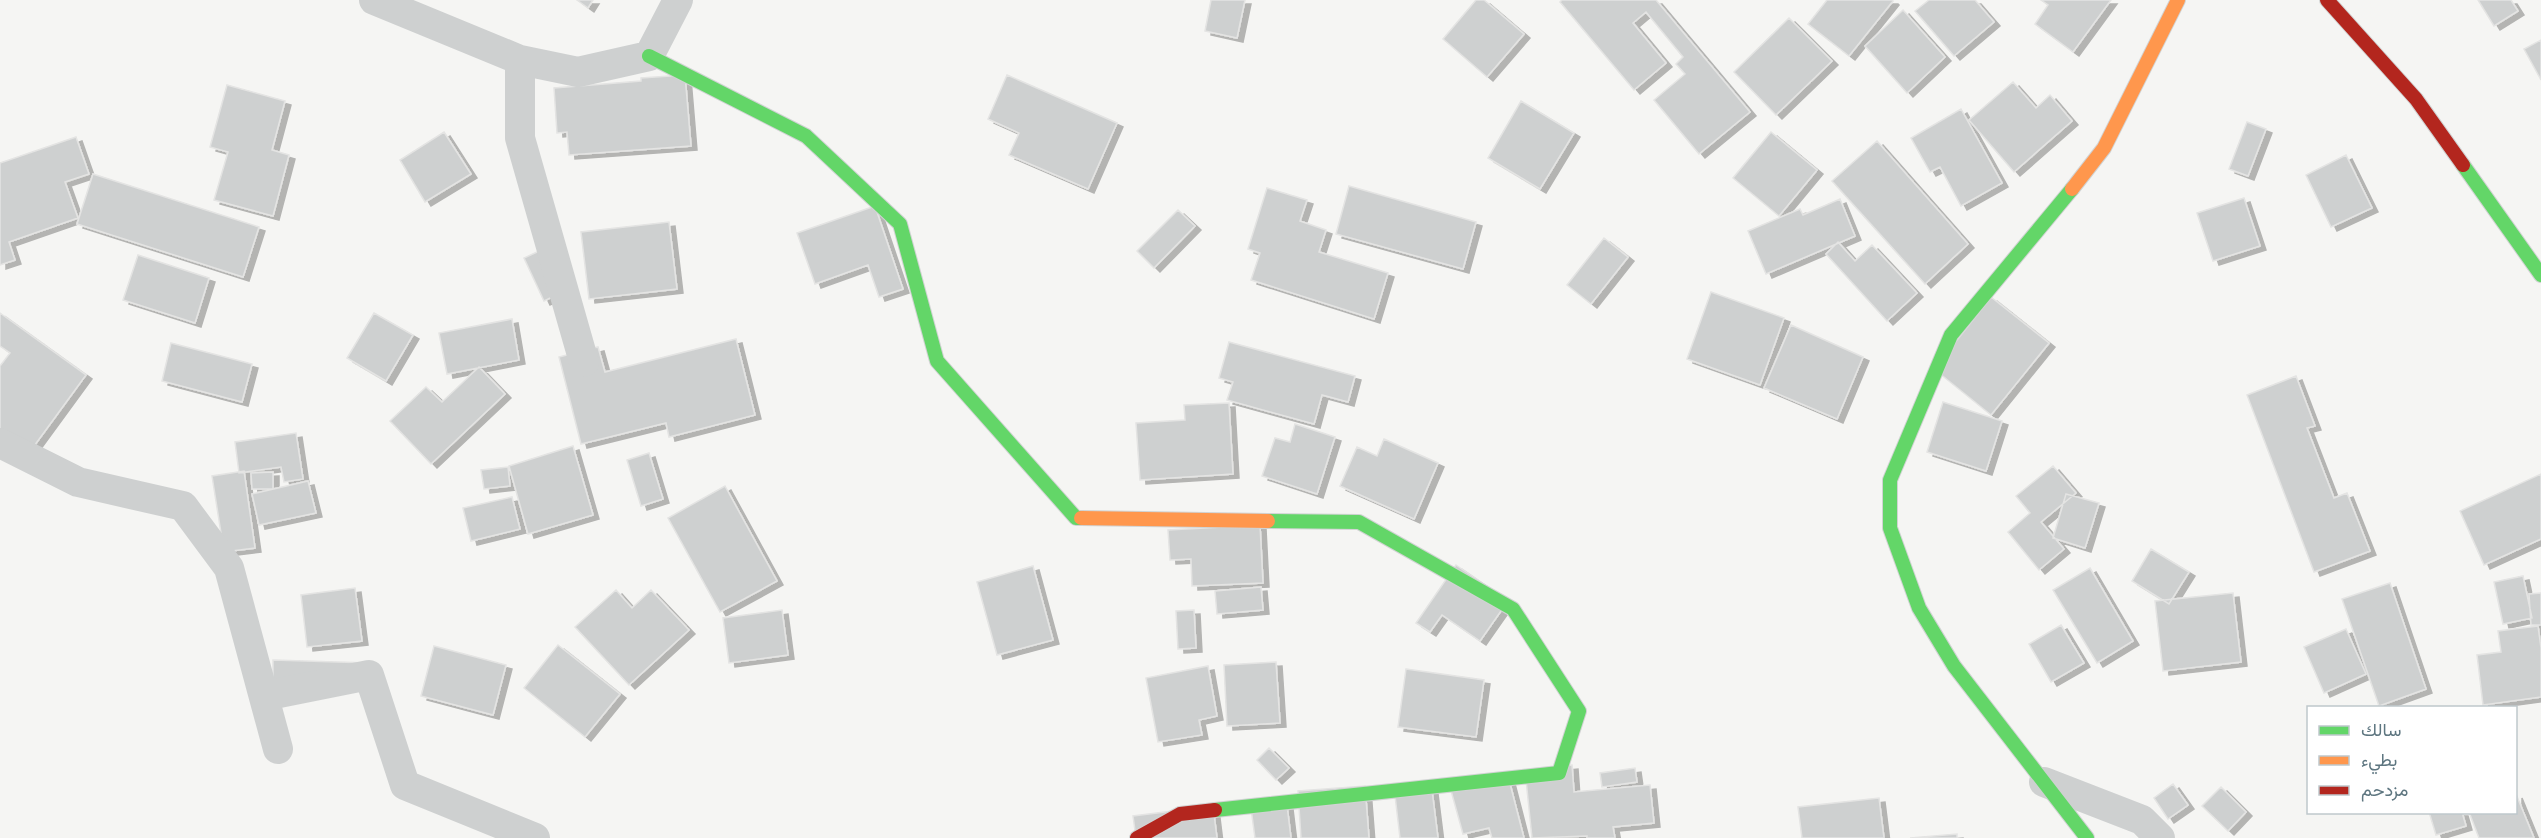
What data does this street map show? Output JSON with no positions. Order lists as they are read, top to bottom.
{
  "legend": ["سالك", "بطيء", "مزدحم"]
}
